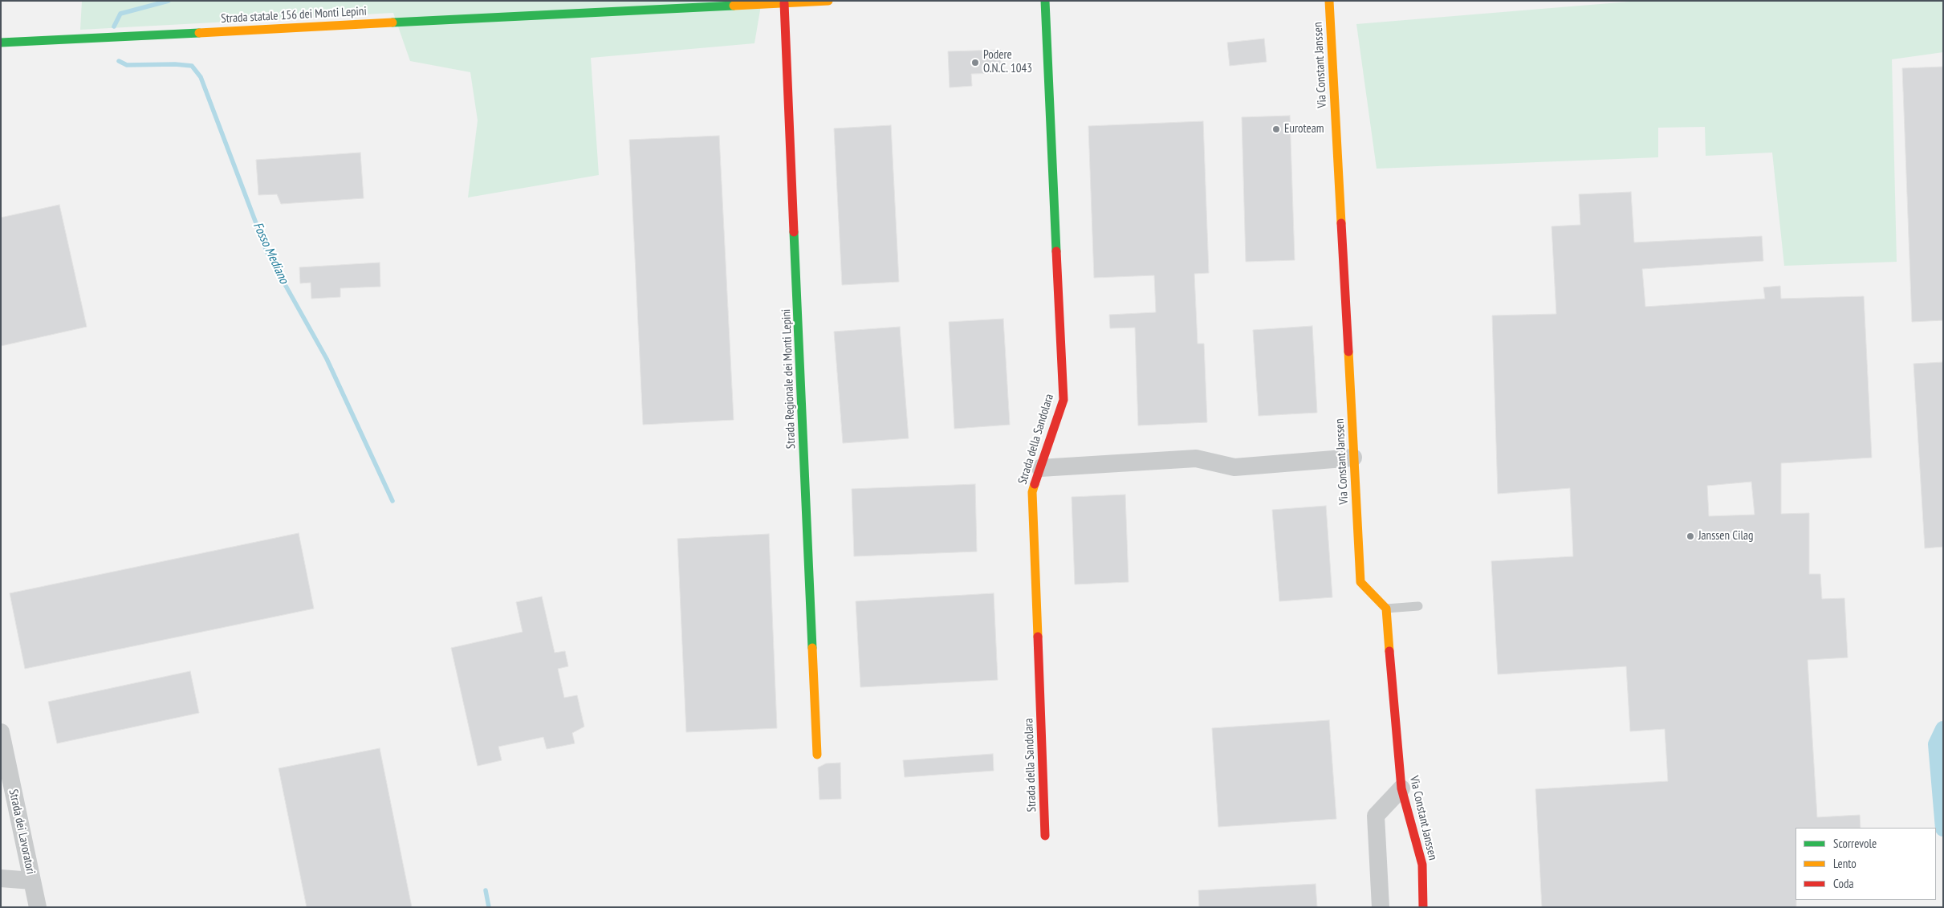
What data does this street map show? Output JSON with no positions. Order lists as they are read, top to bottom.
{
  "streets": {
    "street": [
      "Strada statale 156 dei Monti Lepini",
      "Via Constant Janssen",
      "Strada Regionale dei Monti Lepini",
      "Strada della Sandolara",
      "Strada dei Lavoratori"
    ]
  },
  "crossings": [
    ["Strada statale 156 dei Monti Lepini", "Strada Regionale dei Monti Lepini"]
  ],
  "water": ["Fosso Mediano"],
  "places": ["Podere O.N.C. 1043", "Euroteam", "Janssen Cilag"],
  "legend": ["Scorrevole", "Lento", "Coda"]
}
